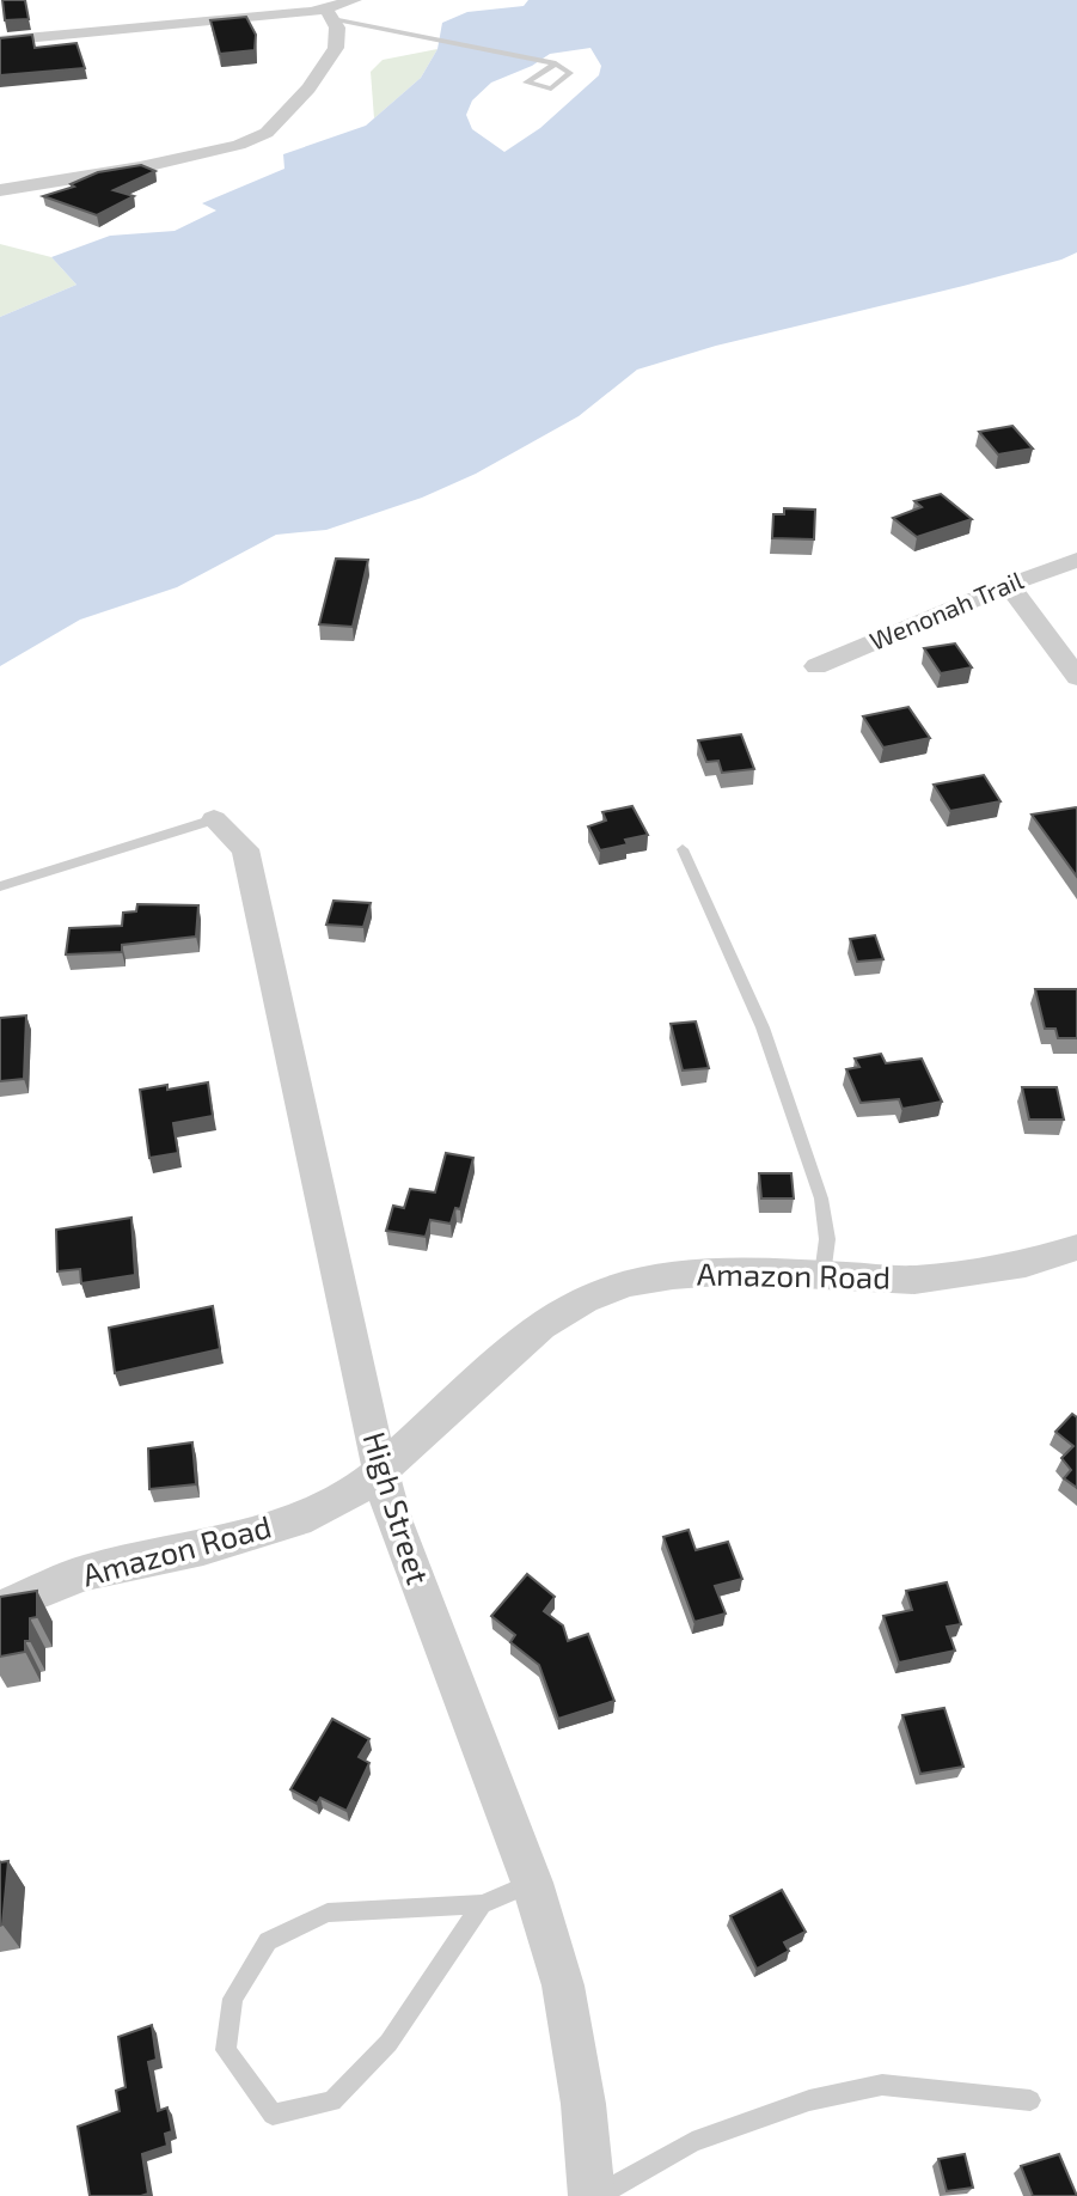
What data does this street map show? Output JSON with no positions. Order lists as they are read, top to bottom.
{
  "streets": {
    "street": ["Wenonah Trail", "Amazon Road", "High Street"]
  },
  "crossings": [
    ["Amazon Road", "High Street"]
  ]
}
